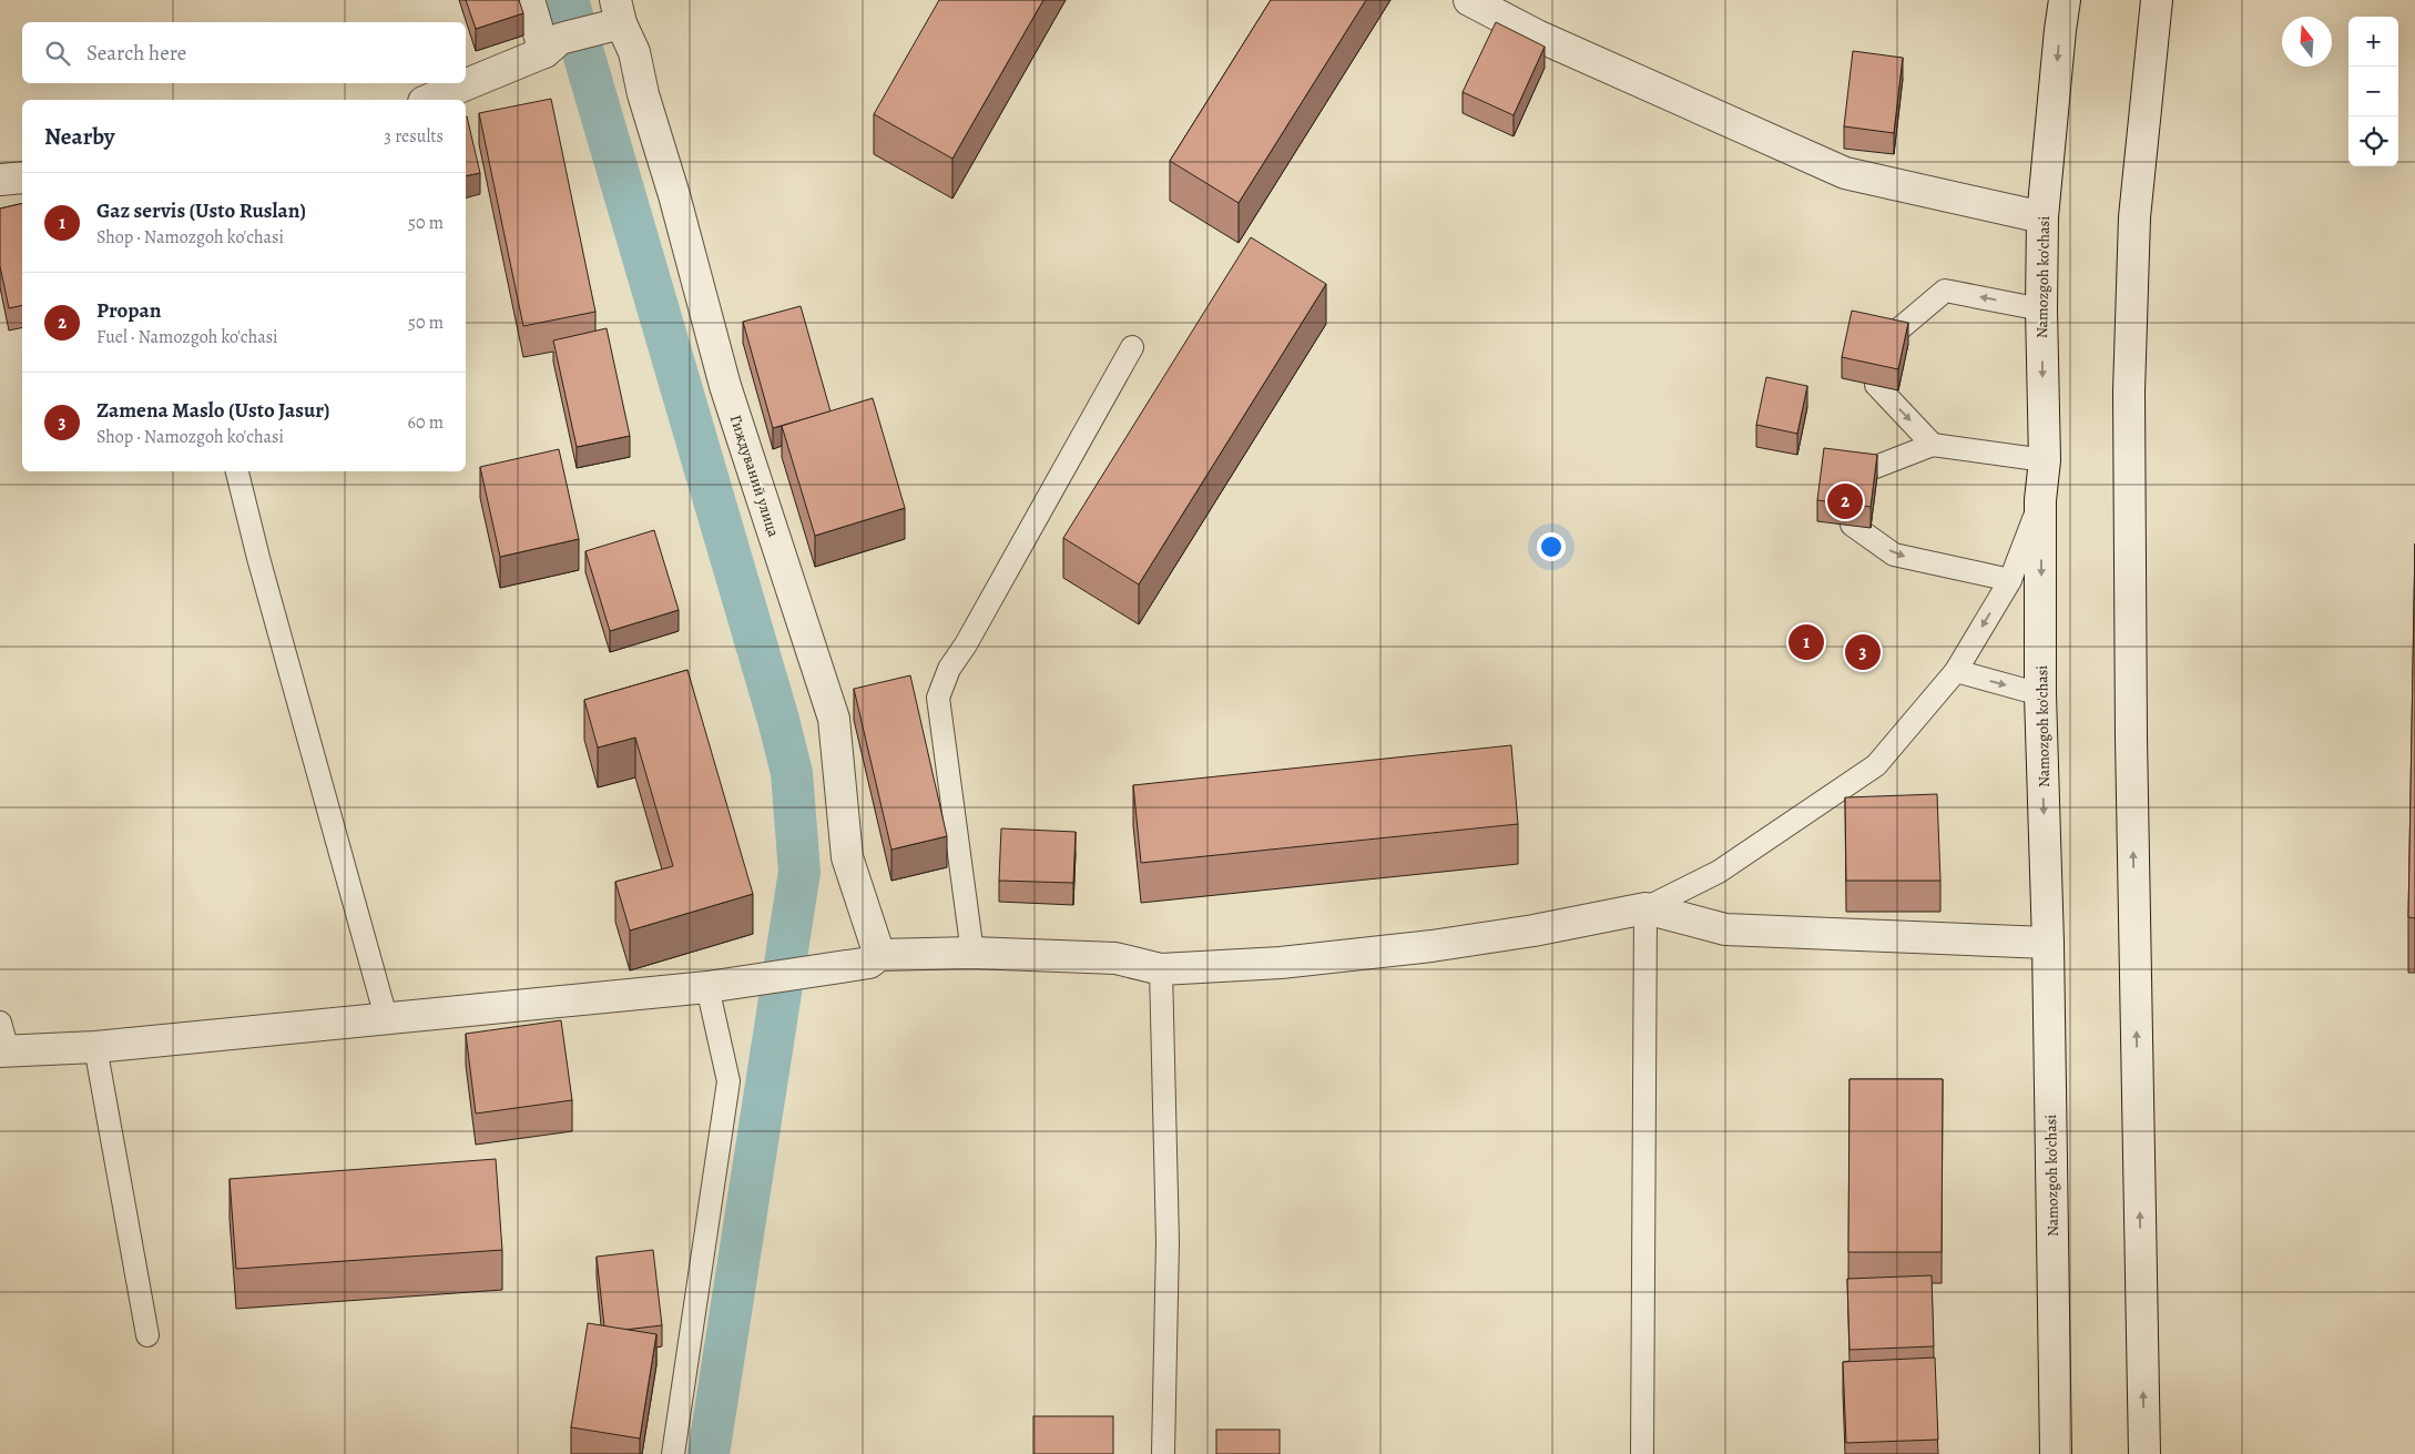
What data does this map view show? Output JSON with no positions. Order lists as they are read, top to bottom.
{
  "streets": {
    "street": ["Namozgoh ko'chasi", "Гиждуваний улица"]
  },
  "north": "top",
  "page": {
    "map_buttons": ["+", "−"],
    "search": "Search here",
    "heading": ["Nearby", "3 results"],
    "list": [
      {
        "mark": "1",
        "name": "Gaz servis (Usto Ruslan)",
        "note": "Shop · Namozgoh ko'chasi",
        "value": "50 m"
      },
      {
        "mark": "2",
        "name": "Propan",
        "note": "Fuel · Namozgoh ko'chasi",
        "value": "50 m"
      },
      {
        "mark": "3",
        "name": "Zamena Maslo (Usto Jasur)",
        "note": "Shop · Namozgoh ko'chasi",
        "value": "60 m"
      }
    ],
    "pins": ["2", "1", "3"]
  }
}
